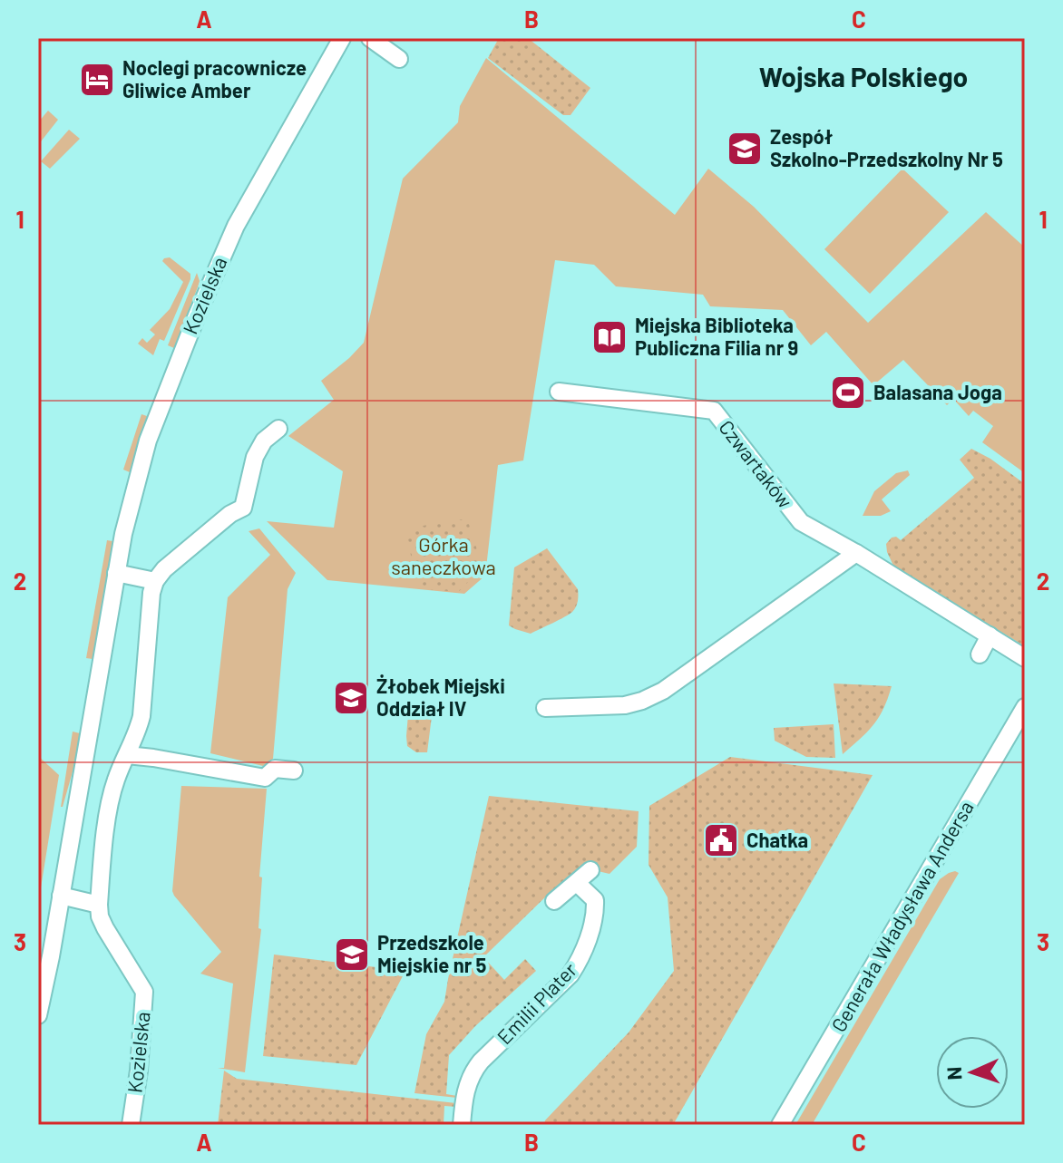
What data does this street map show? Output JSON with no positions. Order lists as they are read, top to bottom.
{
  "streets": {
    "street": [
      "Kozielska",
      "Czwartaków",
      "Generała Władysława Andersa",
      "Emilii Plater"
    ]
  },
  "districts": ["Wojska Polskiego"],
  "parks": ["Górka saneczkowa"],
  "places": {
    "hotel": ["Noclegi pracownicze Gliwice Amber"],
    "school or university": ["Zespół Szkolno-Przedszkolny Nr 5", "Żłobek Miejski Oddział IV", "Przedszkole Miejskie nr 5"],
    "library": ["Miejska Biblioteka Publiczna Filia nr 9"],
    "sports": ["Balasana Joga"],
    "public building": ["Chatka"]
  },
  "north": "left",
  "grid": {
    "columns": ["A", "B", "C"],
    "rows": ["1", "2", "3"]
  }
}
